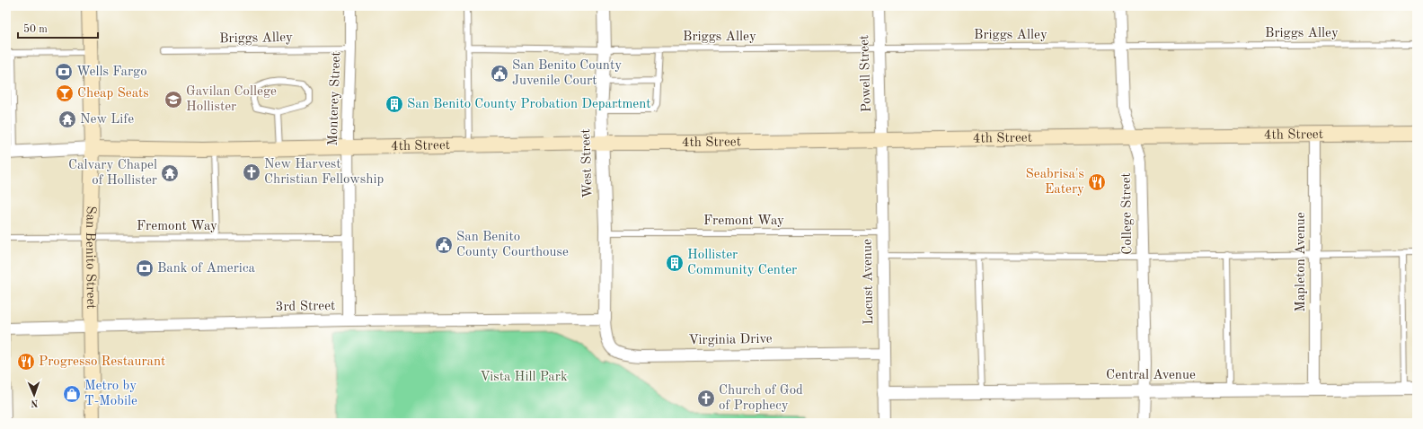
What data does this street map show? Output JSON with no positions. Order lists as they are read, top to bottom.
{
  "streets": {
    "main road": ["4th Street", "San Benito Street"],
    "street": [
      "Powell Street",
      "Monterey Street",
      "West Street",
      "College Street",
      "Mapleton Avenue",
      "Locust Avenue",
      "3rd Street",
      "Virginia Drive",
      "Central Avenue"
    ],
    "lane": ["Briggs Alley", "Fremont Way"]
  },
  "crossings": [
    ["Briggs Alley", "Powell Street"],
    ["Briggs Alley", "Monterey Street"],
    ["Briggs Alley", "West Street"],
    ["Briggs Alley", "College Street"],
    ["Powell Street", "4th Street"],
    ["Powell Street", "Locust Avenue"],
    ["Monterey Street", "4th Street"],
    ["Monterey Street", "Fremont Way"],
    ["Monterey Street", "3rd Street"],
    ["4th Street", "West Street"],
    ["4th Street", "College Street"],
    ["4th Street", "San Benito Street"],
    ["4th Street", "Mapleton Avenue"],
    ["4th Street", "Locust Avenue"],
    ["West Street", "Fremont Way"],
    ["West Street", "3rd Street"],
    ["West Street", "Virginia Drive"],
    ["College Street", "Central Avenue"],
    ["Fremont Way", "San Benito Street"],
    ["Fremont Way", "Locust Avenue"],
    ["San Benito Street", "3rd Street"],
    ["Mapleton Avenue", "Central Avenue"],
    ["Locust Avenue", "Virginia Drive"],
    ["Locust Avenue", "Central Avenue"],
    ["3rd Street", "Virginia Drive"]
  ],
  "parks": ["Vista Hill Park"],
  "places": {
    "bank": ["Wells Fargo", "Bank of America"],
    "public building": ["San Benito County Juvenile Court", "San Benito County Courthouse"],
    "bar": ["Cheap Seats"],
    "school or university": ["Gavilan College Hollister"],
    "building": ["San Benito County Probation Department", "Hollister Community Center"],
    "temple": ["New Life", "Calvary Chapel of Hollister"],
    "church": ["New Harvest Christian Fellowship", "Church of God of Prophecy"],
    "restaurant": ["Seabrisa's Eatery", "Progresso Restaurant"],
    "shop": ["Metro by T-Mobile"]
  },
  "scale_bar": "50 m",
  "north": "bottom"
}
